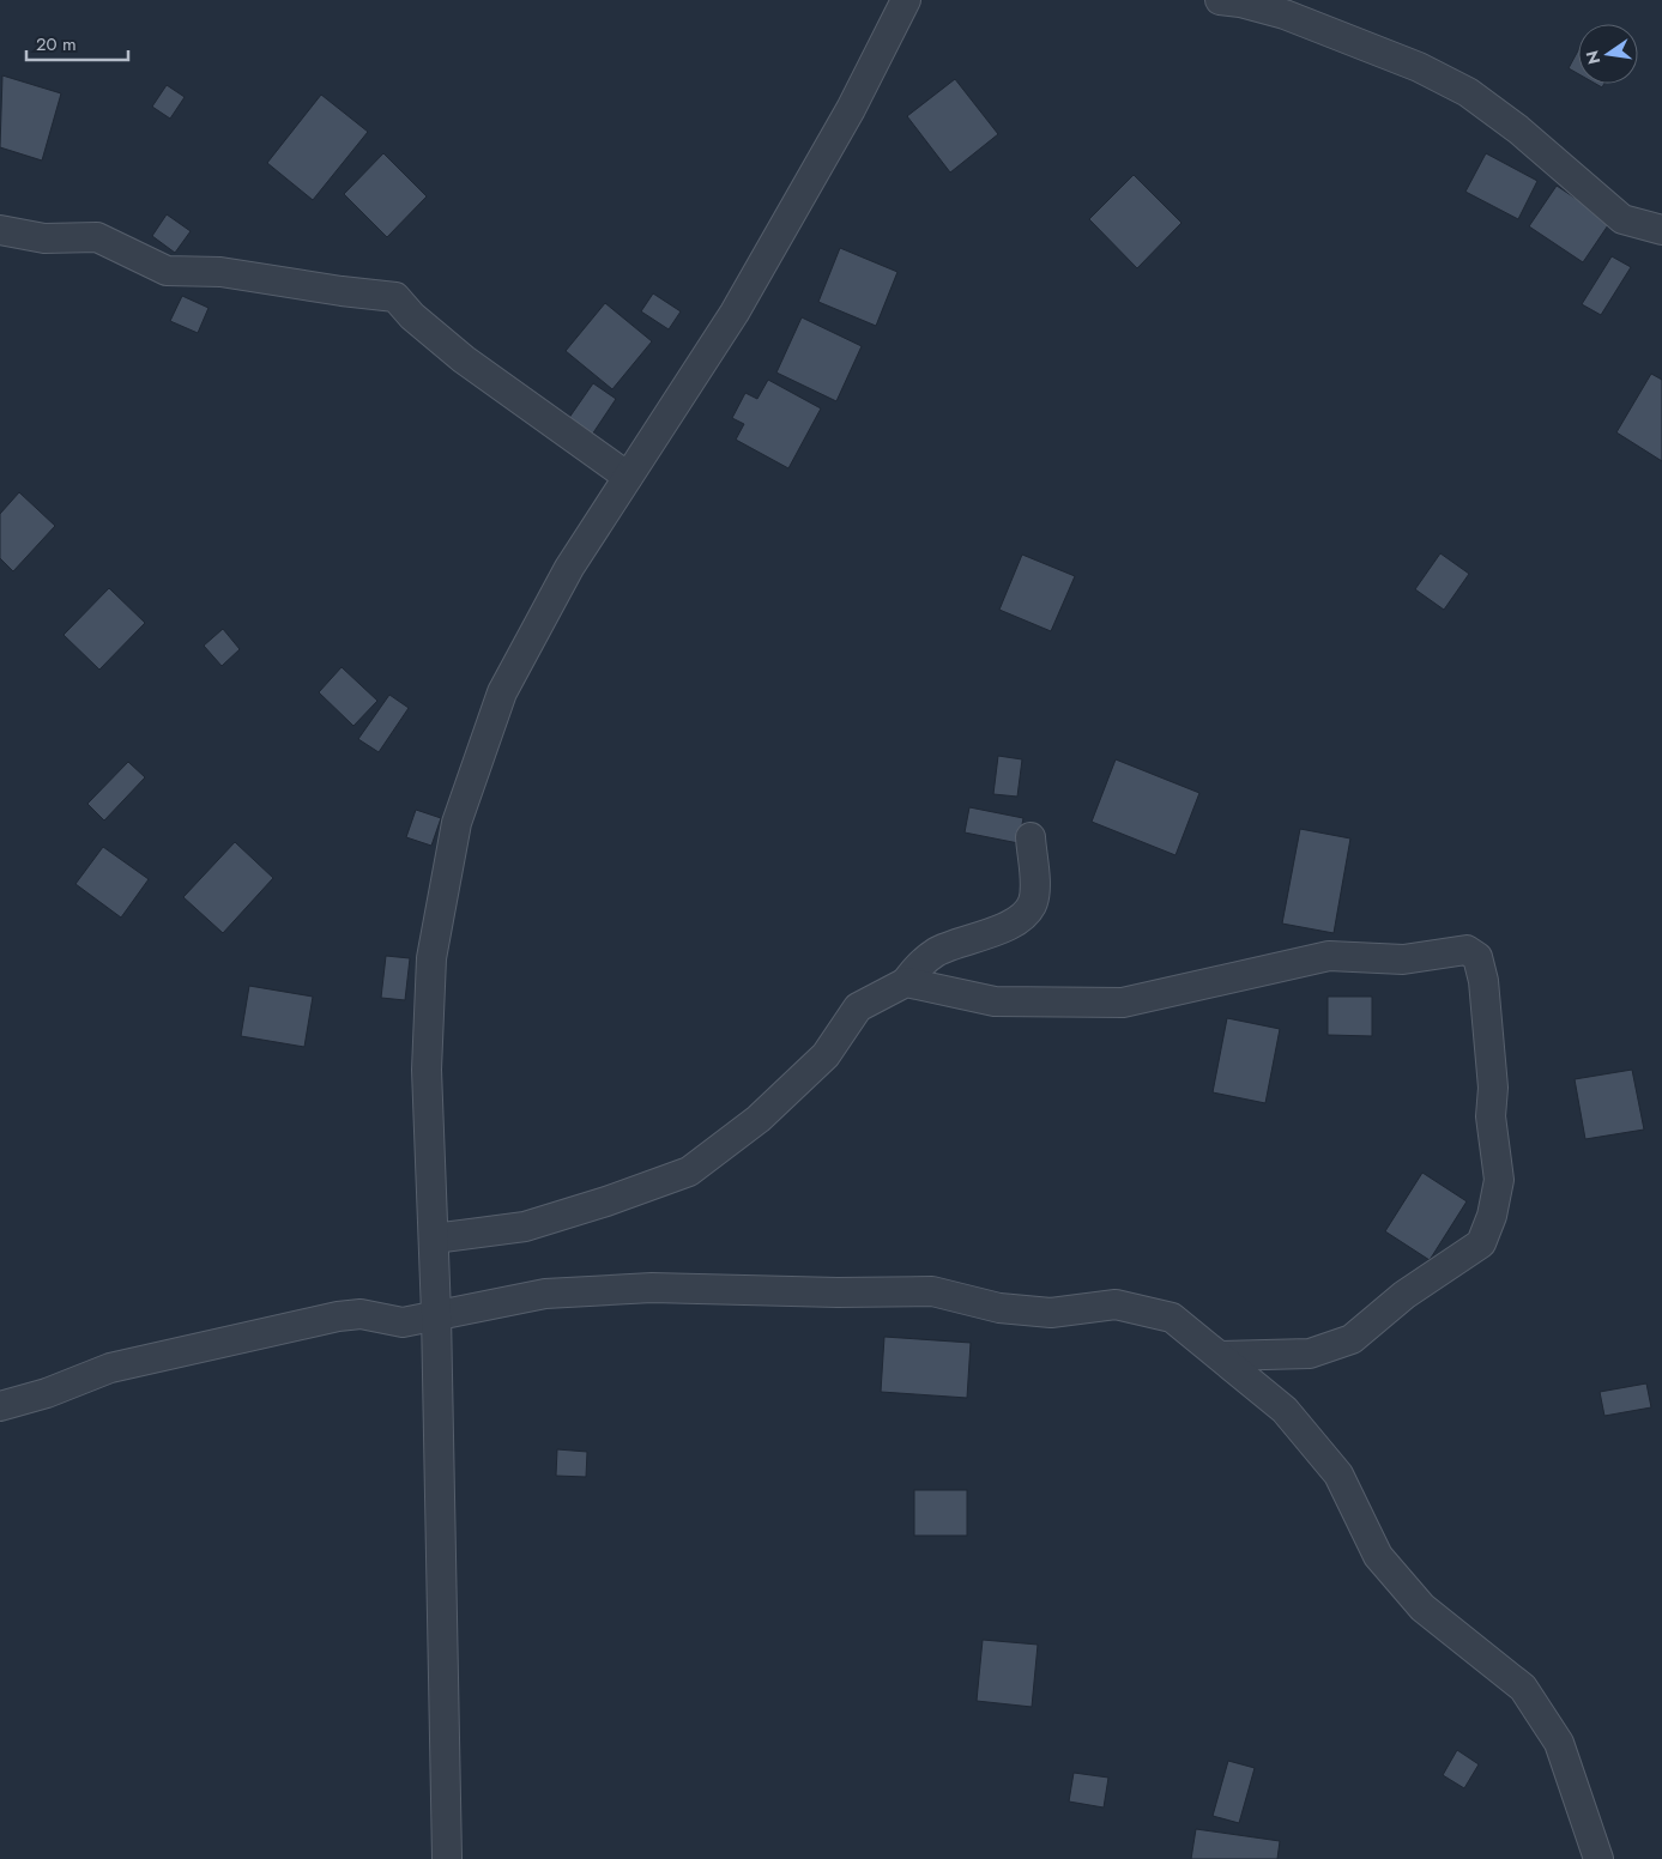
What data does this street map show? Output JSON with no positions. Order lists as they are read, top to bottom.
{
  "scale_bar": "20 m",
  "north": "left"
}
